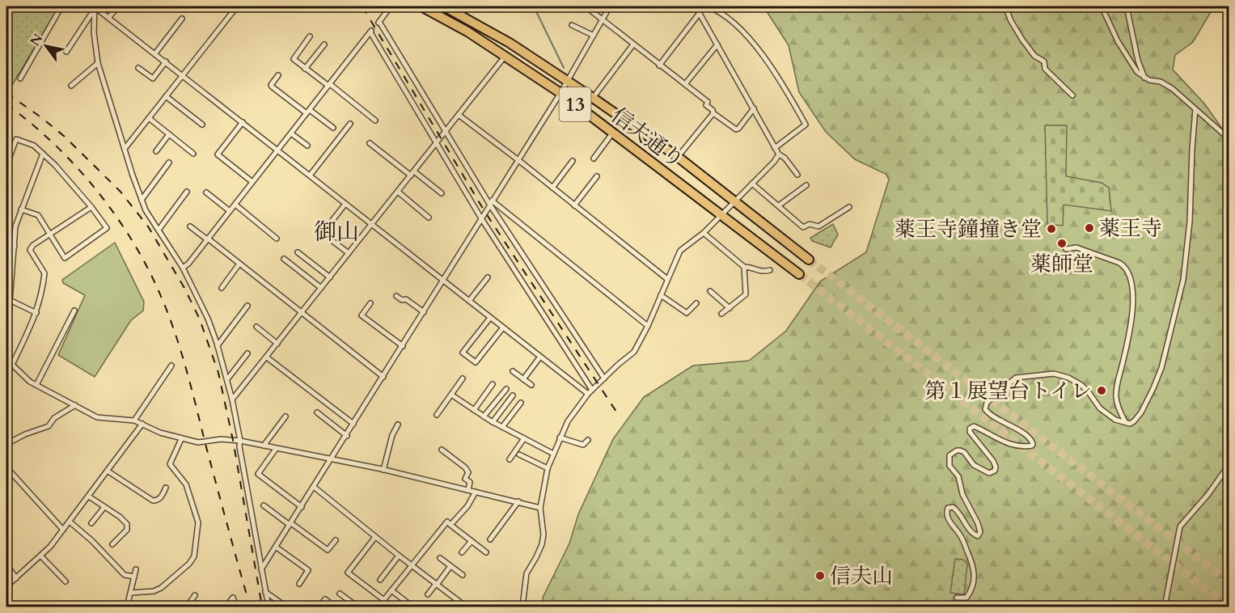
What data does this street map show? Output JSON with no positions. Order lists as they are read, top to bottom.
{
  "streets": {
    "highway": ["13", "信夫通り"]
  },
  "districts": ["御山"],
  "places": [
    "薬王寺",
    "薬王寺鐘撞き堂",
    "薬師堂",
    "第１展望台トイレ",
    "信夫山"
  ],
  "north": "top left"
}
